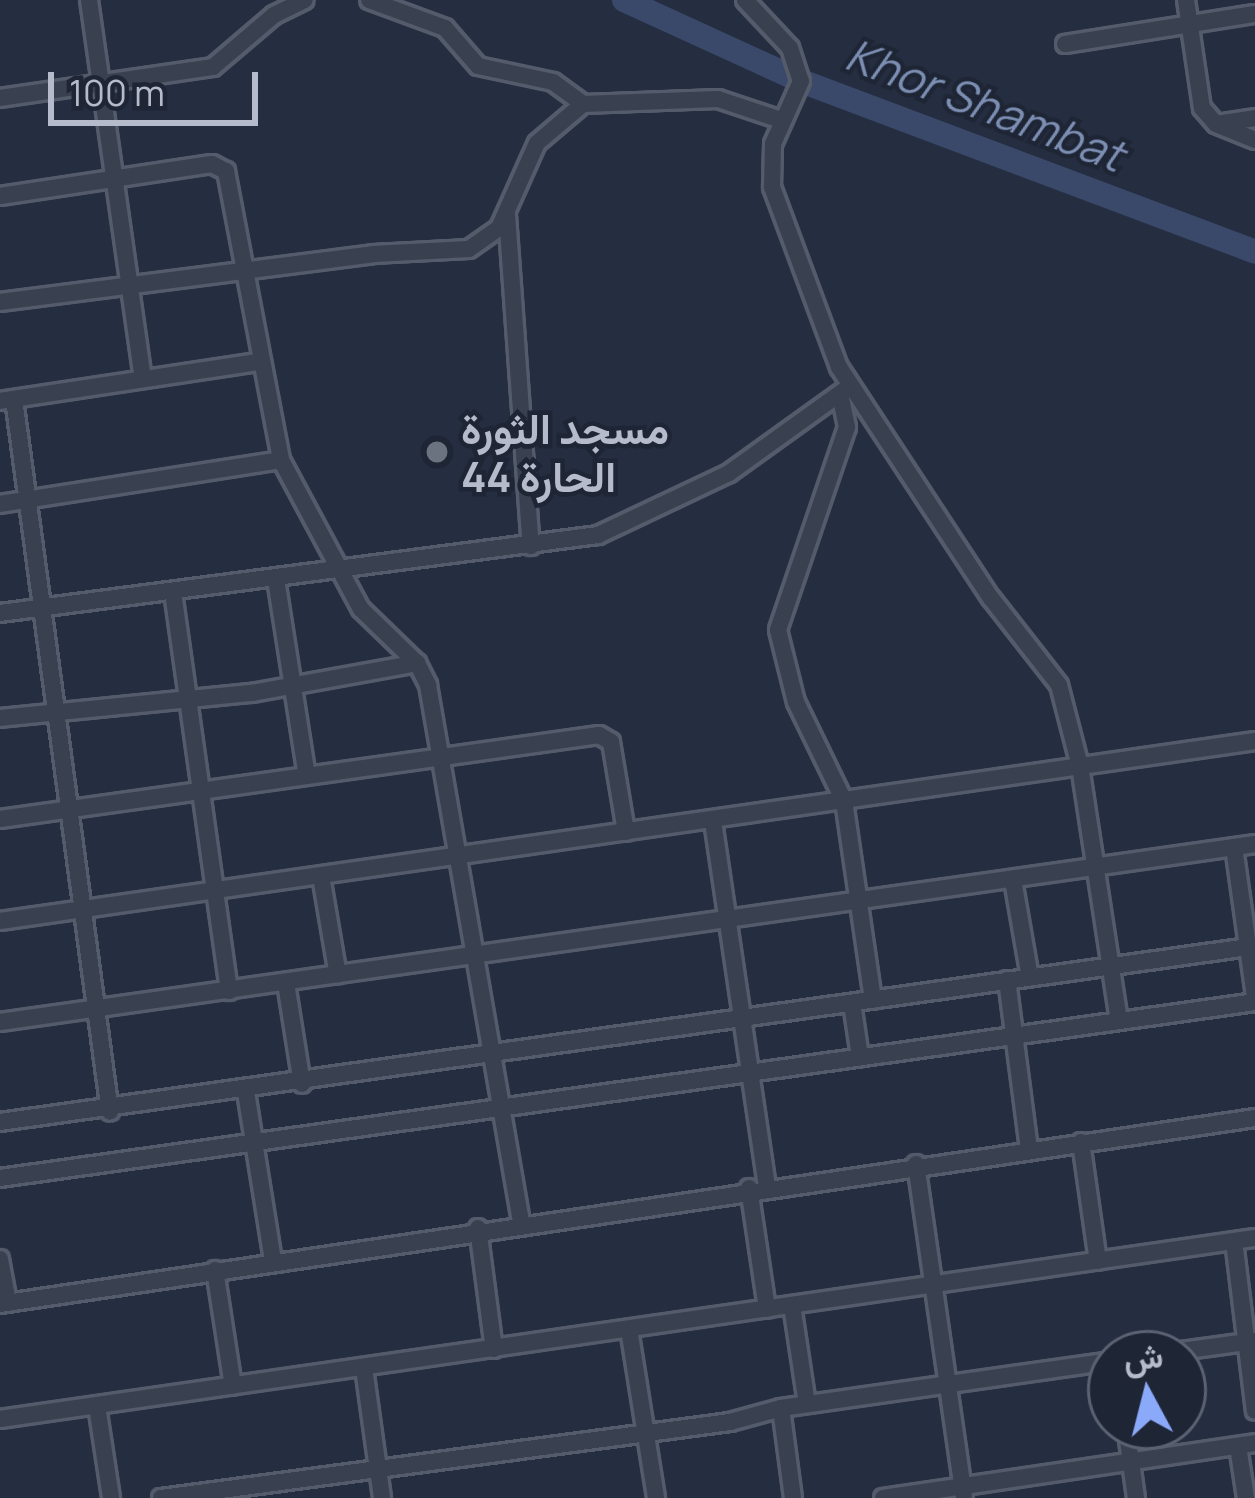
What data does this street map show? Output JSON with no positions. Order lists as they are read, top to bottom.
{
  "water": ["Khor Shambat"],
  "places": ["مسجد الثورة الحارة 44"],
  "scale_bar": "100 m",
  "north": "top"
}
